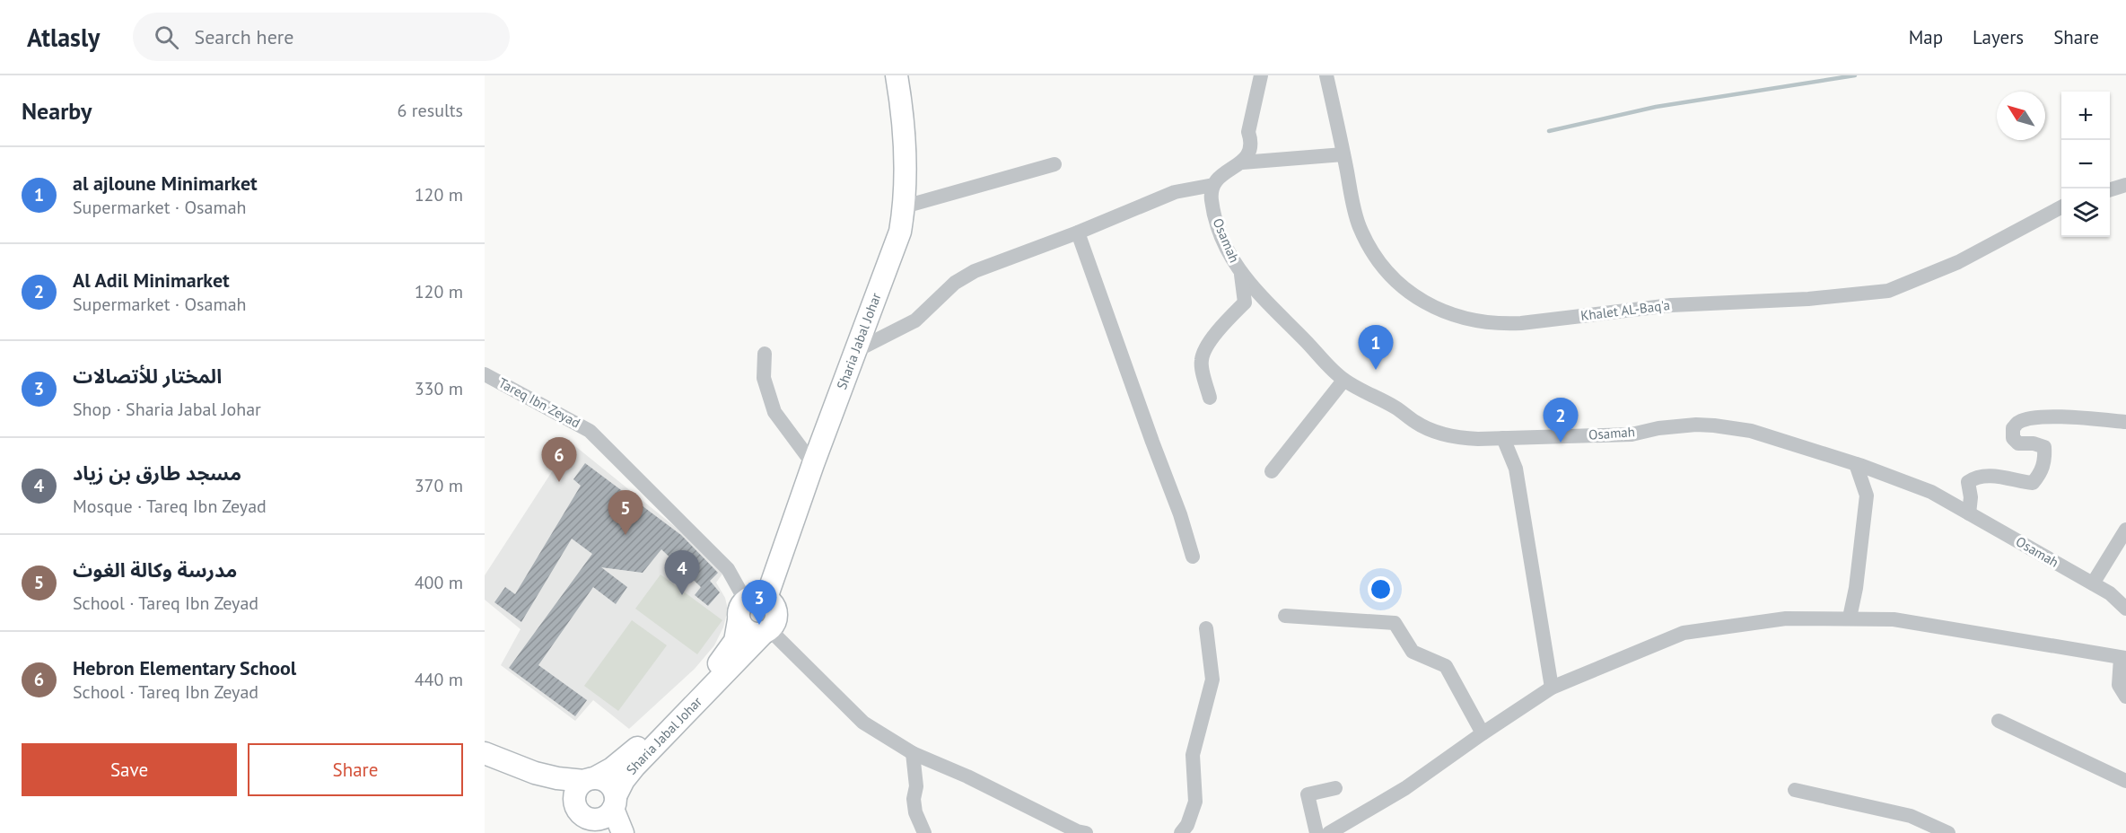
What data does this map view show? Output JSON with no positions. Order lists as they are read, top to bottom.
{
  "streets": {
    "street": [
      "Osamah",
      "Khalet AL-Baq'a",
      "Sharia Jabal Johar",
      "Tareq Ibn Zeyad"
    ]
  },
  "crossings": [
    ["Sharia Jabal Johar", "Tareq Ibn Zeyad"]
  ],
  "north": "top left",
  "page": {
    "header": "Atlasly",
    "search": "Search here",
    "nav": ["Map", "Layers", "Share"],
    "heading": ["Nearby", "6 results"],
    "map_buttons": ["+", "−"],
    "list": [
      {
        "mark": "1",
        "name": "al ajloune Minimarket",
        "note": "Supermarket · Osamah",
        "value": "120 m"
      },
      {
        "mark": "2",
        "name": "Al Adil Minimarket",
        "note": "Supermarket · Osamah",
        "value": "120 m"
      },
      {
        "mark": "3",
        "name": "المختار للأتصالات",
        "note": "Shop · Sharia Jabal Johar",
        "value": "330 m"
      },
      {
        "mark": "4",
        "name": "مسجد طارق بن زياد",
        "note": "Mosque · Tareq Ibn Zeyad",
        "value": "370 m"
      },
      {
        "mark": "5",
        "name": "مدرسة وكالة الغوث",
        "note": "School · Tareq Ibn Zeyad",
        "value": "400 m"
      },
      {
        "mark": "6",
        "name": "Hebron Elementary School",
        "note": "School · Tareq Ibn Zeyad",
        "value": "440 m"
      }
    ],
    "pins": [
      "1",
      "2",
      "6",
      "5",
      "4",
      "3"
    ],
    "buttons": ["Save", "Share"]
  }
}
